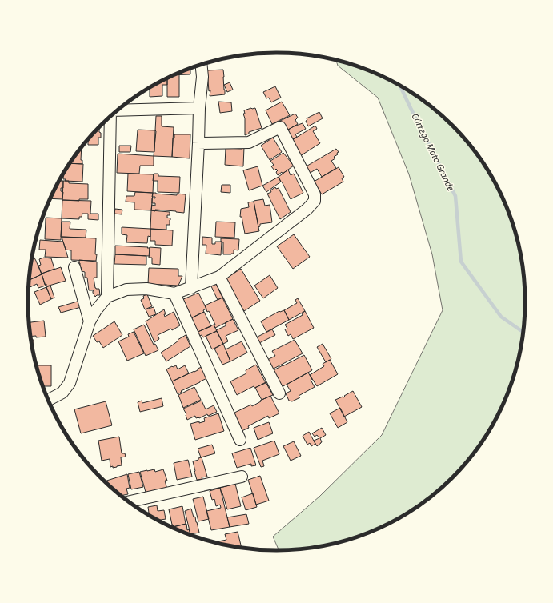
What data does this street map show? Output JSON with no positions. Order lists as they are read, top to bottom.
{
  "water": ["Córrego Mato Grande"]
}
